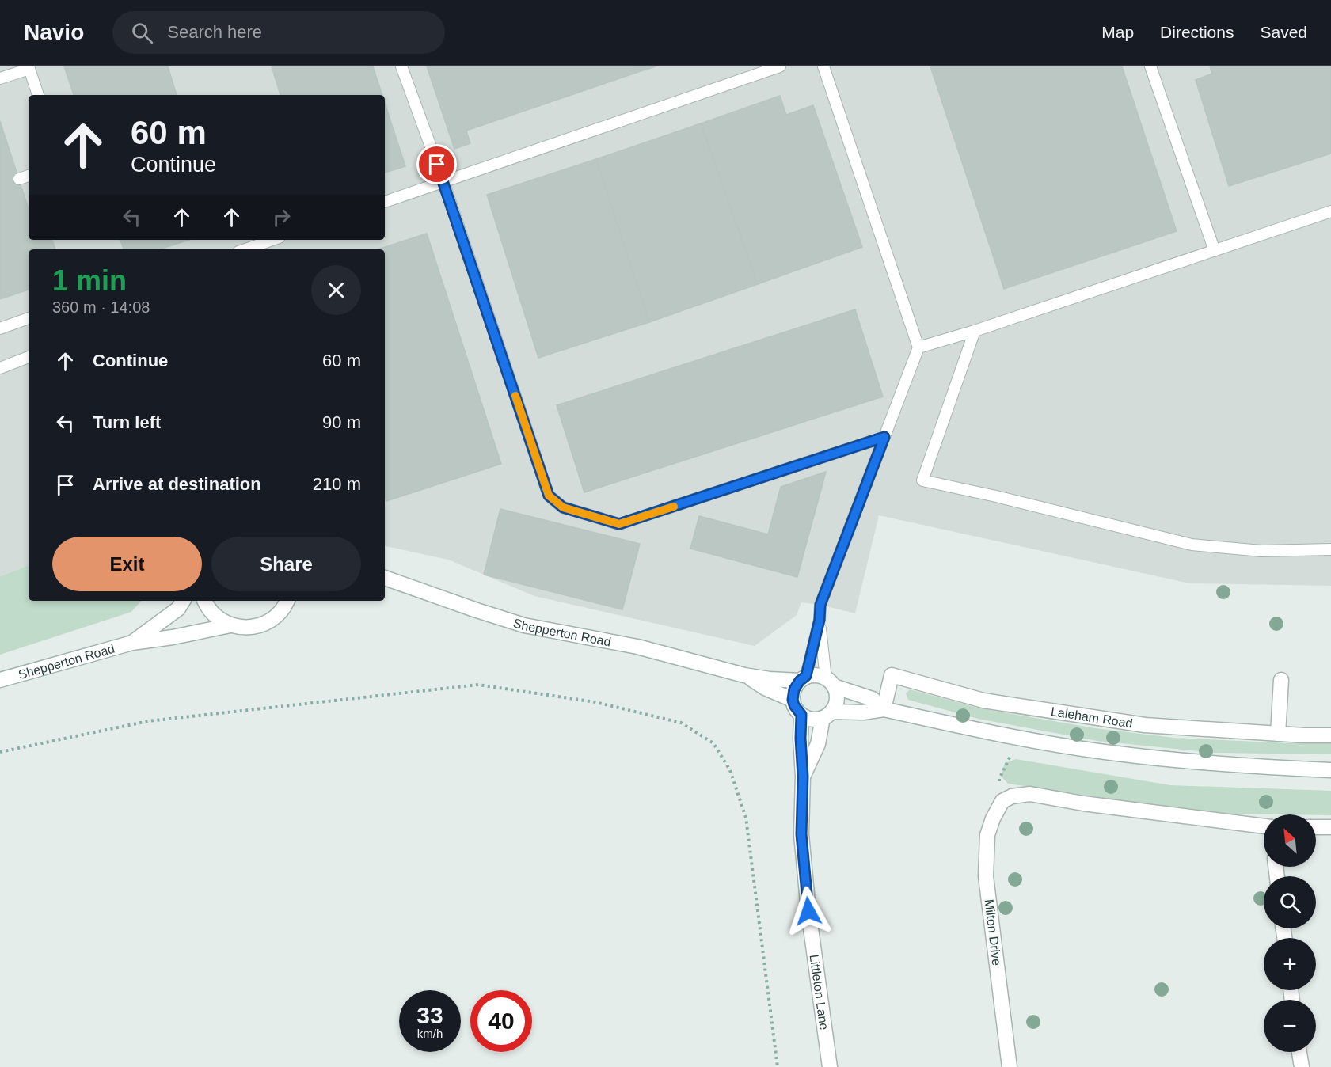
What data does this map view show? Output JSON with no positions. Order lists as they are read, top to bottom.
{
  "streets": {
    "street": [
      "Shepperton Road",
      "Laleham Road",
      "Milton Drive",
      "Littleton Lane"
    ]
  },
  "crossings": [
    ["Shepperton Road", "Littleton Lane"]
  ],
  "north": "top left",
  "page": {
    "header": "Navio",
    "search": "Search here",
    "nav": ["Map", "Directions", "Saved"],
    "turn": ["60 m", "Continue"],
    "heading": ["1 min", "360 m · 14:08"],
    "list": [
      {
        "name": "Continue",
        "value": "60 m"
      },
      {
        "name": "Turn left",
        "value": "90 m"
      },
      {
        "name": "Arrive at destination",
        "value": "210 m"
      }
    ],
    "buttons": ["Exit", "Share"],
    "map_buttons": ["+", "−"],
    "speed": "33 km/h",
    "limit": "40"
  }
}
